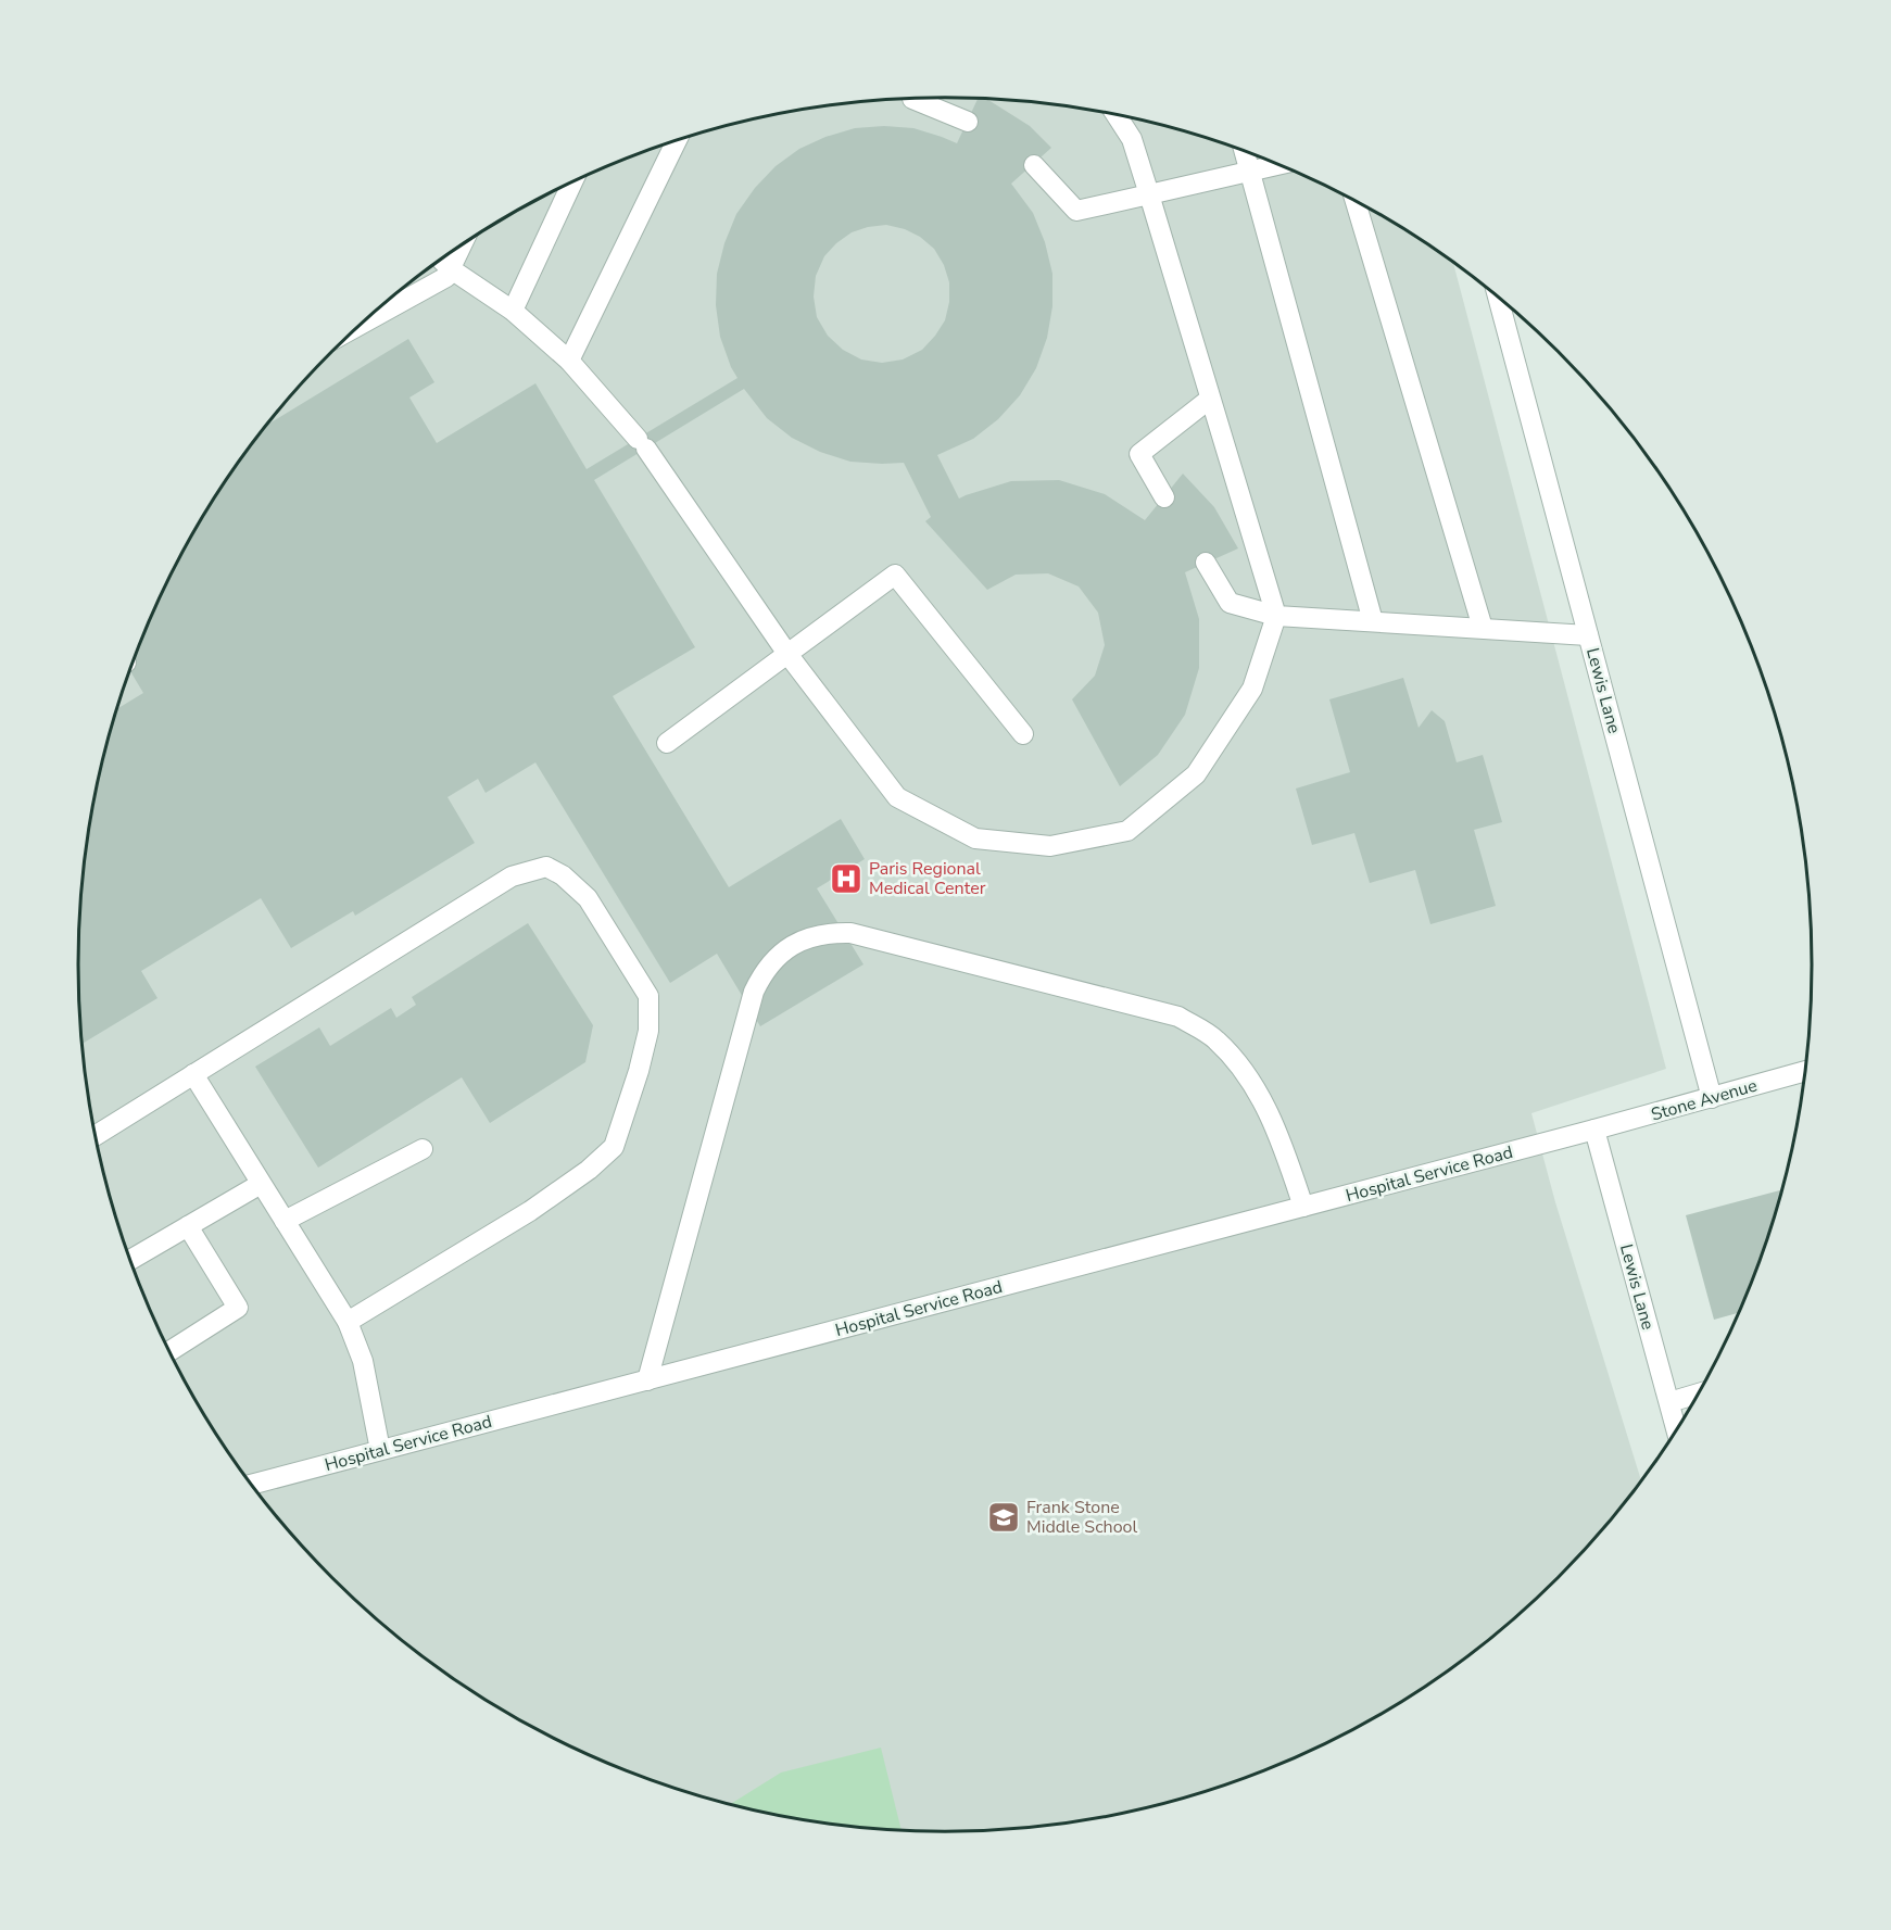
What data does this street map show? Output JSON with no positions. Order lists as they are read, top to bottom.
{
  "streets": {
    "street": ["Lewis Lane", "Stone Avenue", "Hospital Service Road"]
  },
  "crossings": [
    ["Lewis Lane", "Stone Avenue"],
    ["Lewis Lane", "Hospital Service Road"],
    ["Stone Avenue", "Hospital Service Road"]
  ],
  "places": {
    "hospital": ["Paris Regional Medical Center"],
    "school or university": ["Frank Stone Middle School"]
  }
}
